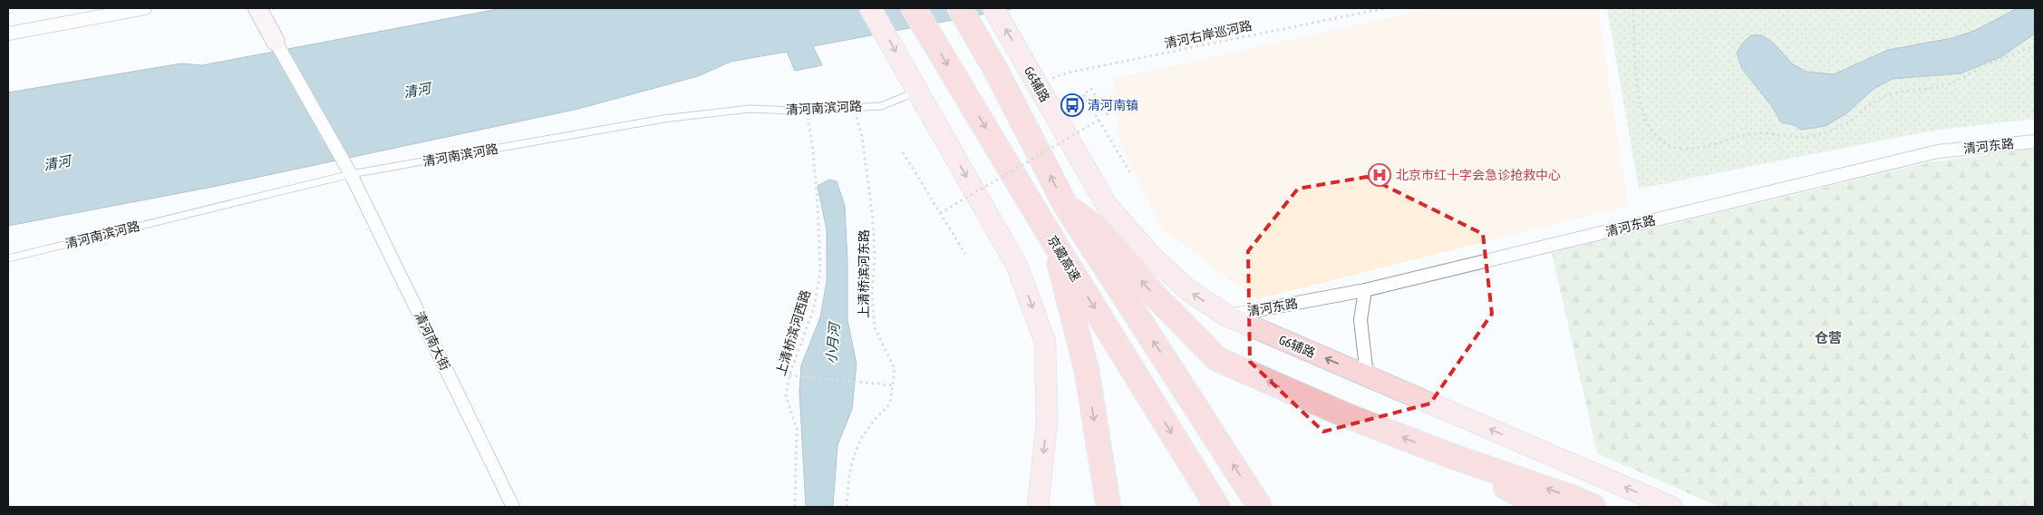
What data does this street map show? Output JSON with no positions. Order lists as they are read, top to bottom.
{
  "streets": {
    "highway": ["京藏高速"],
    "main road": ["G6辅路"],
    "street": ["清河东路", "清河南大街"],
    "lane": ["清河南滨河路"],
    "path": ["清河右岸巡河路", "上清桥滨河东路", "上清桥滨河西路"]
  },
  "crossings": [
    ["清河右岸巡河路", "G6辅路"],
    ["G6辅路", "清河东路"],
    ["清河南滨河路", "上清桥滨河东路"],
    ["清河南滨河路", "上清桥滨河西路"],
    ["清河南滨河路", "清河南大街"]
  ],
  "one_way": ["G6辅路"],
  "districts": ["仓营"],
  "water": ["清河", "小月河"],
  "places": {
    "bus stop": ["清河南镇"],
    "hospital": ["北京市红十字会急诊抢救中心"]
  }
}
